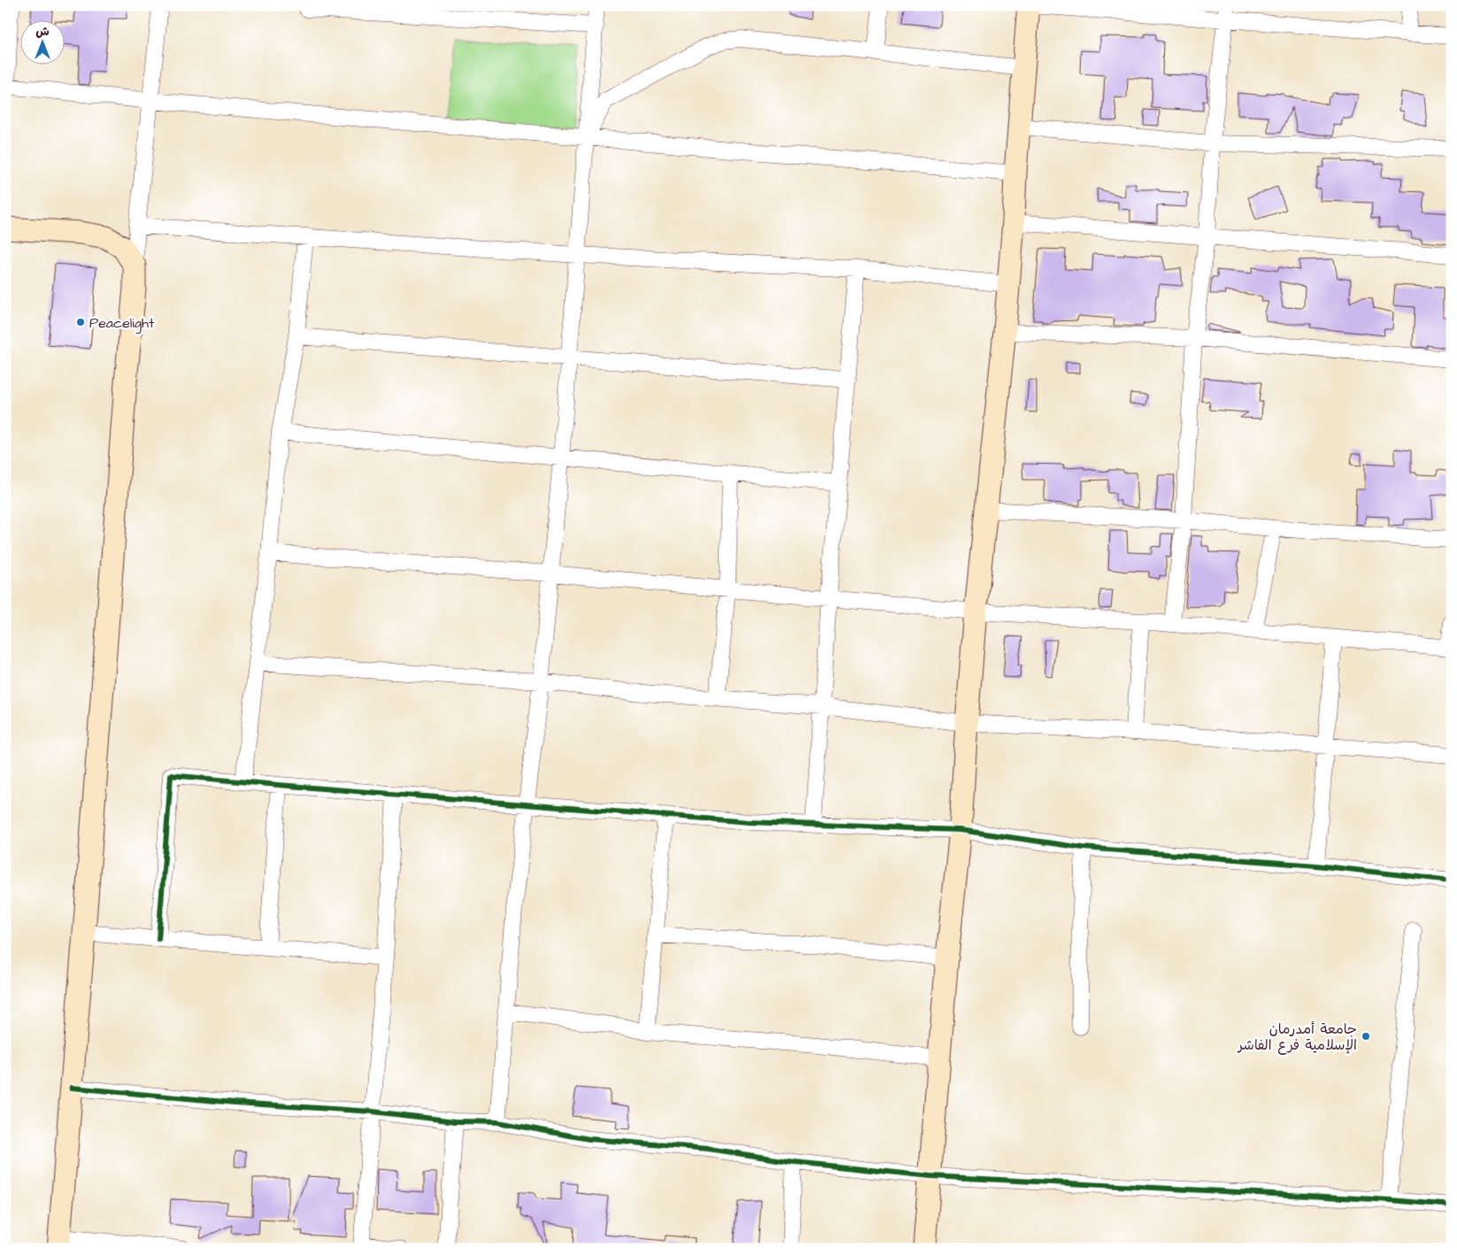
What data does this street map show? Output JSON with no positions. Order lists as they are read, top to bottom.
{
  "places": ["Peacelight", "جامعة أمدرمان الإسلامية فرع الفاشر"],
  "north": "top"
}
